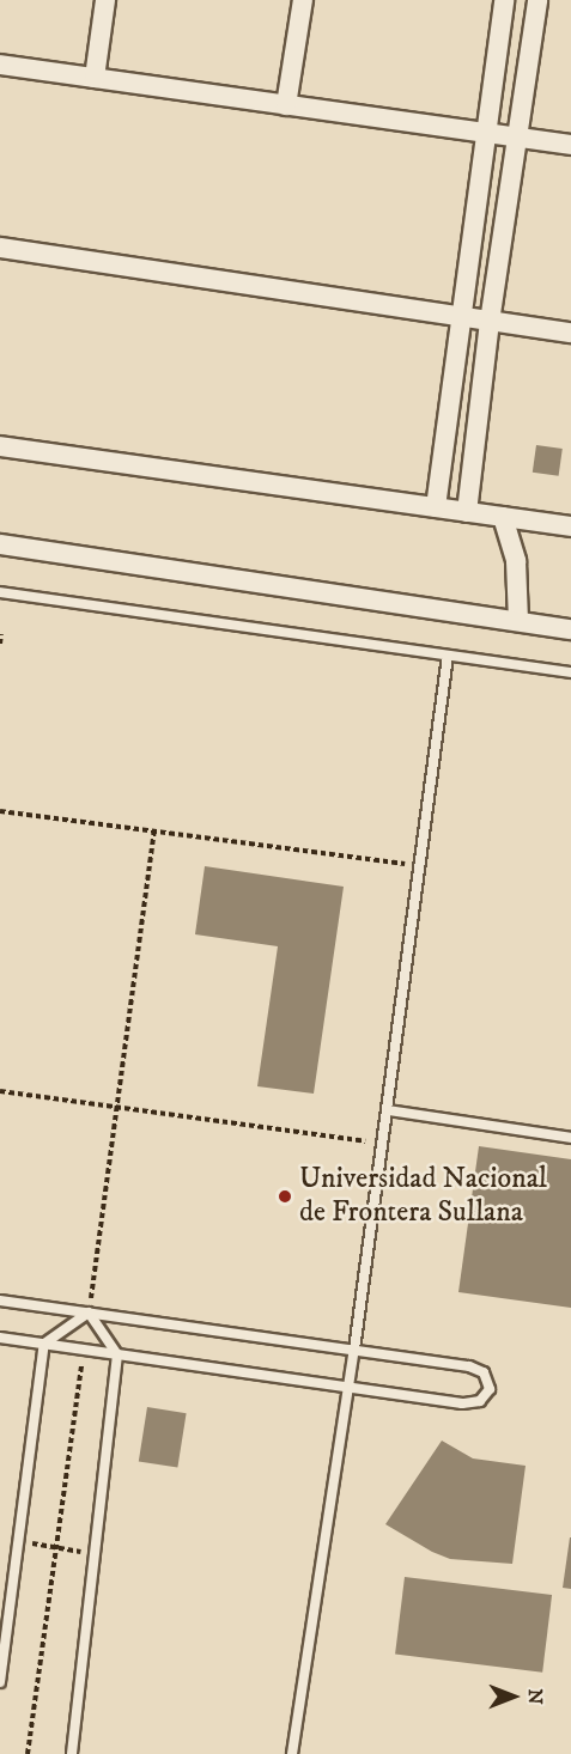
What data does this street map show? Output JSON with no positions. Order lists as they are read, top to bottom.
{
  "places": ["Universidad Nacional de Frontera Sullana"],
  "north": "right"
}
